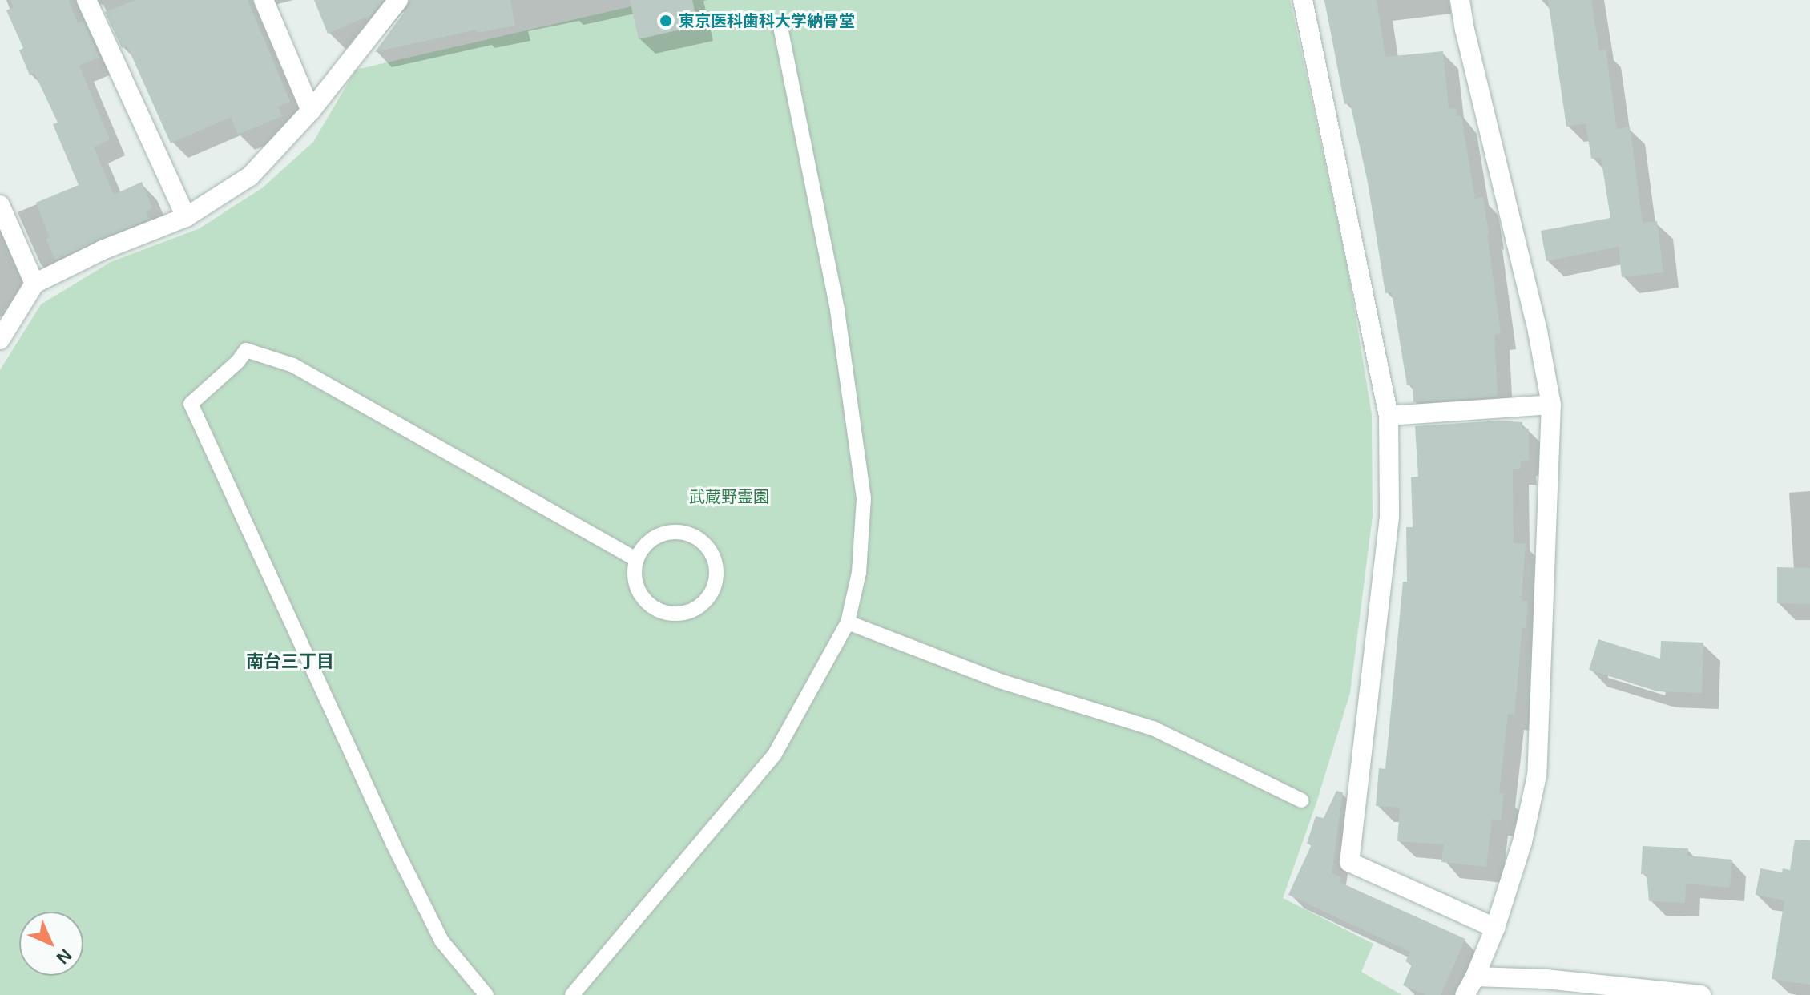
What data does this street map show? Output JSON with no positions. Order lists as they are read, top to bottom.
{
  "districts": ["南台三丁目"],
  "parks": ["武蔵野霊園"],
  "places": ["東京医科歯科大学納骨堂"],
  "north": "bottom right"
}
